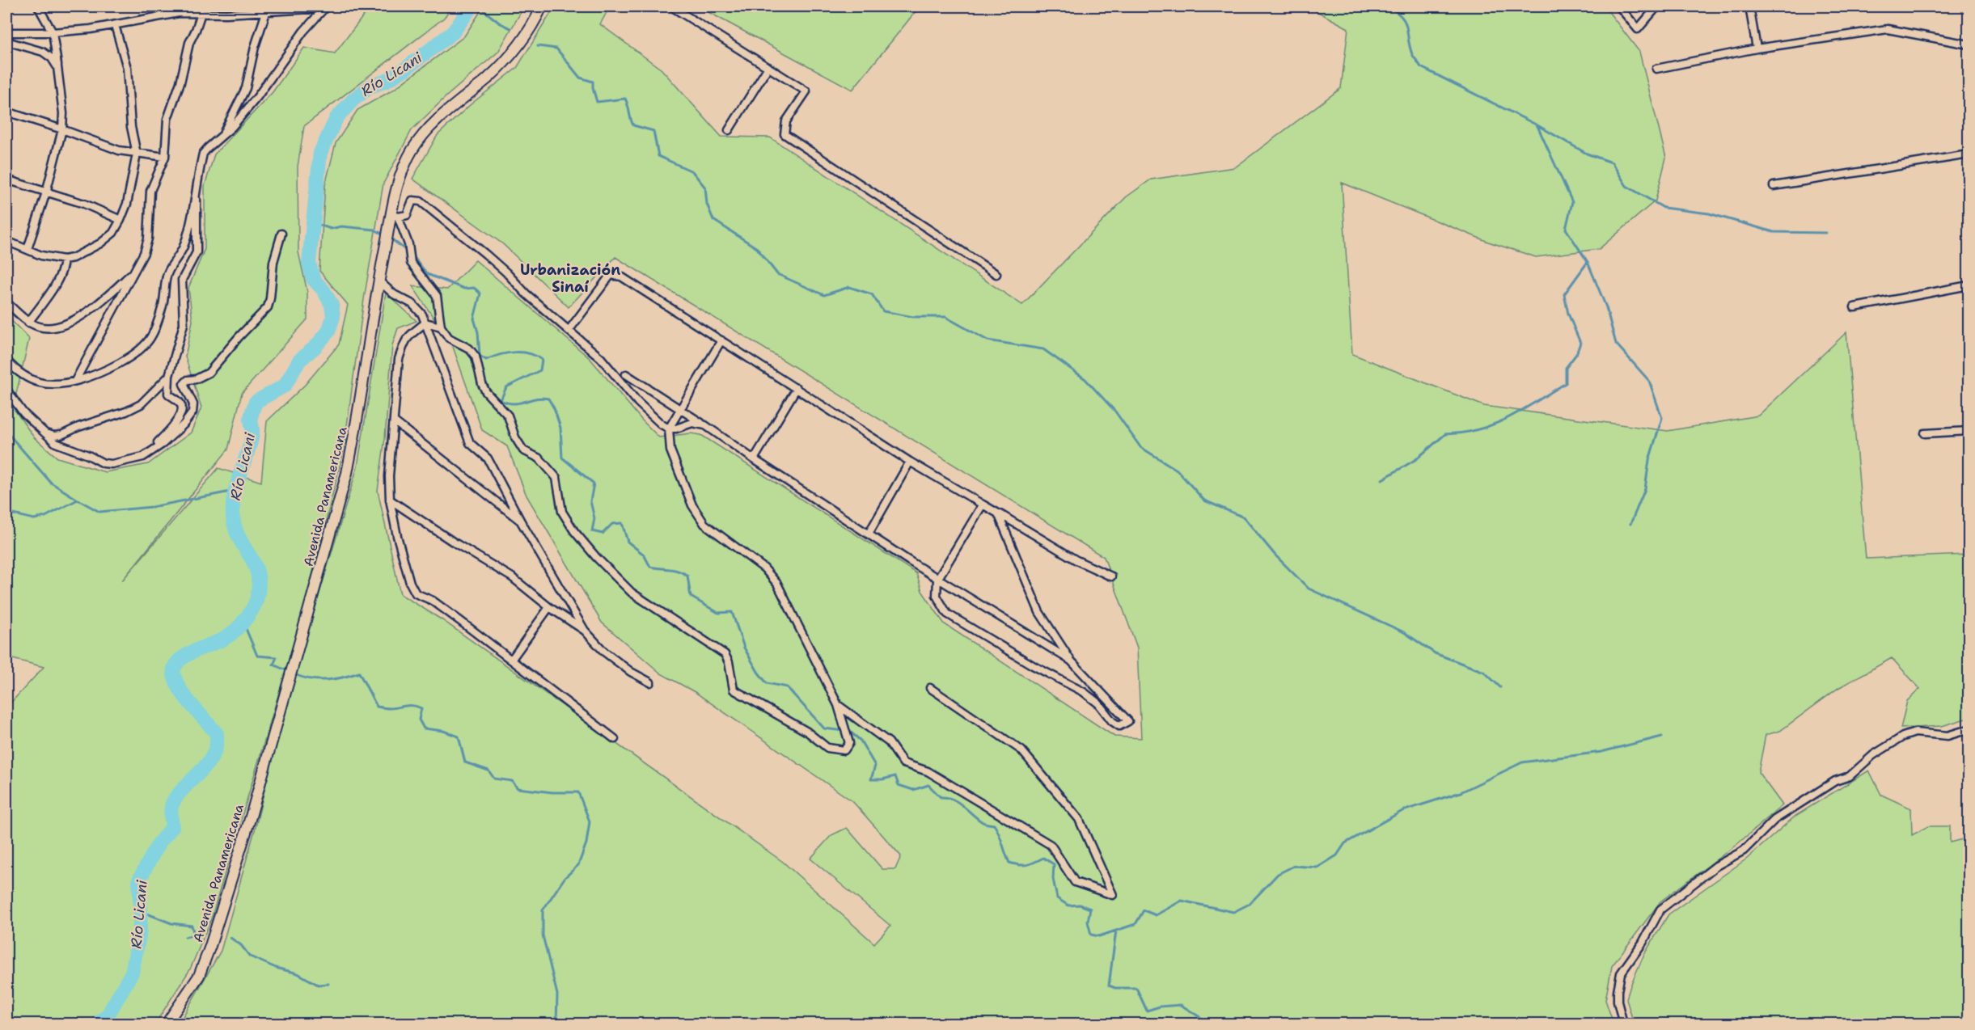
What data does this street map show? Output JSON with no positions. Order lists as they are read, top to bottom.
{
  "streets": {
    "main road": ["Avenida Panamericana"]
  },
  "districts": ["Urbanización Sinaí"],
  "water": ["Río Licani"]
}
